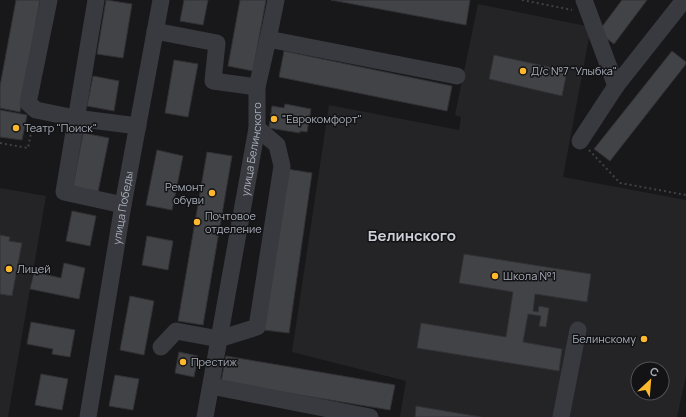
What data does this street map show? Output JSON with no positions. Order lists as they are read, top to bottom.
{
  "streets": {
    "street": ["улица Белинского", "улица Победы"]
  },
  "districts": ["Белинского"],
  "places": [
    "Д/с №7 \"Улыбка\"",
    "\"Еврокомфорт\"",
    "Театр \"Поиск\"",
    "Ремонт обуви",
    "Почтовое отделение",
    "Лицей",
    "Школа №1",
    "Белинскому",
    "Престиж"
  ],
  "north": "top right"
}
